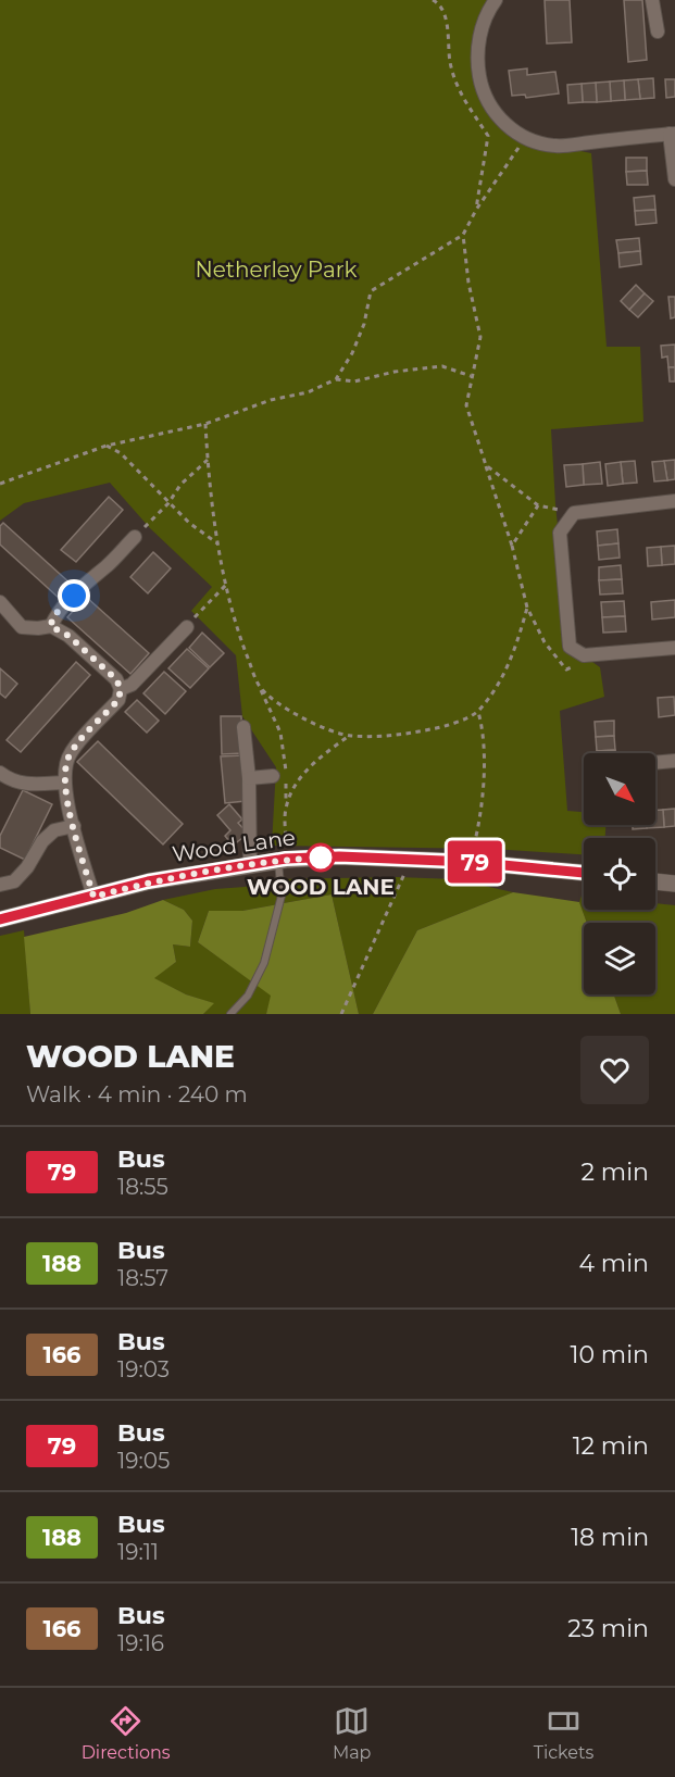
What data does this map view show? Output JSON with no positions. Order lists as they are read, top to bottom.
{
  "streets": {
    "street": ["Wood Lane"]
  },
  "parks": ["Netherley Park"],
  "places": ["WOOD LANE"],
  "lines": ["bus line 79"],
  "north": "bottom right",
  "page": {
    "on_map": "79",
    "heading": ["WOOD LANE", "Walk · 4 min · 240 m"],
    "list": [
      {
        "mark": "79",
        "name": "Bus",
        "note": "18:55",
        "value": "2 min"
      },
      {
        "mark": "188",
        "name": "Bus",
        "note": "18:57",
        "value": "4 min"
      },
      {
        "mark": "166",
        "name": "Bus",
        "note": "19:03",
        "value": "10 min"
      },
      {
        "mark": "79",
        "name": "Bus",
        "note": "19:05",
        "value": "12 min"
      },
      {
        "mark": "188",
        "name": "Bus",
        "note": "19:11",
        "value": "18 min"
      },
      {
        "mark": "166",
        "name": "Bus",
        "note": "19:16",
        "value": "23 min"
      }
    ],
    "tabs": ["Directions", "Map", "Tickets"]
  }
}
